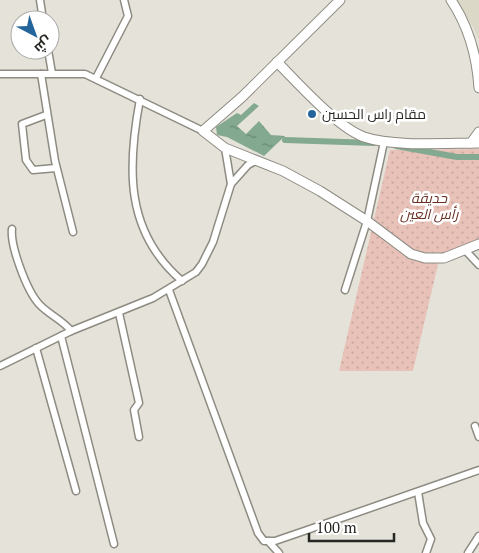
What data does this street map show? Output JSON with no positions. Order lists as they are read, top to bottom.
{
  "parks": ["حديقة رأس العين"],
  "places": ["مقام راس الحسين"],
  "scale_bar": "100 m",
  "north": "bottom right"
}
